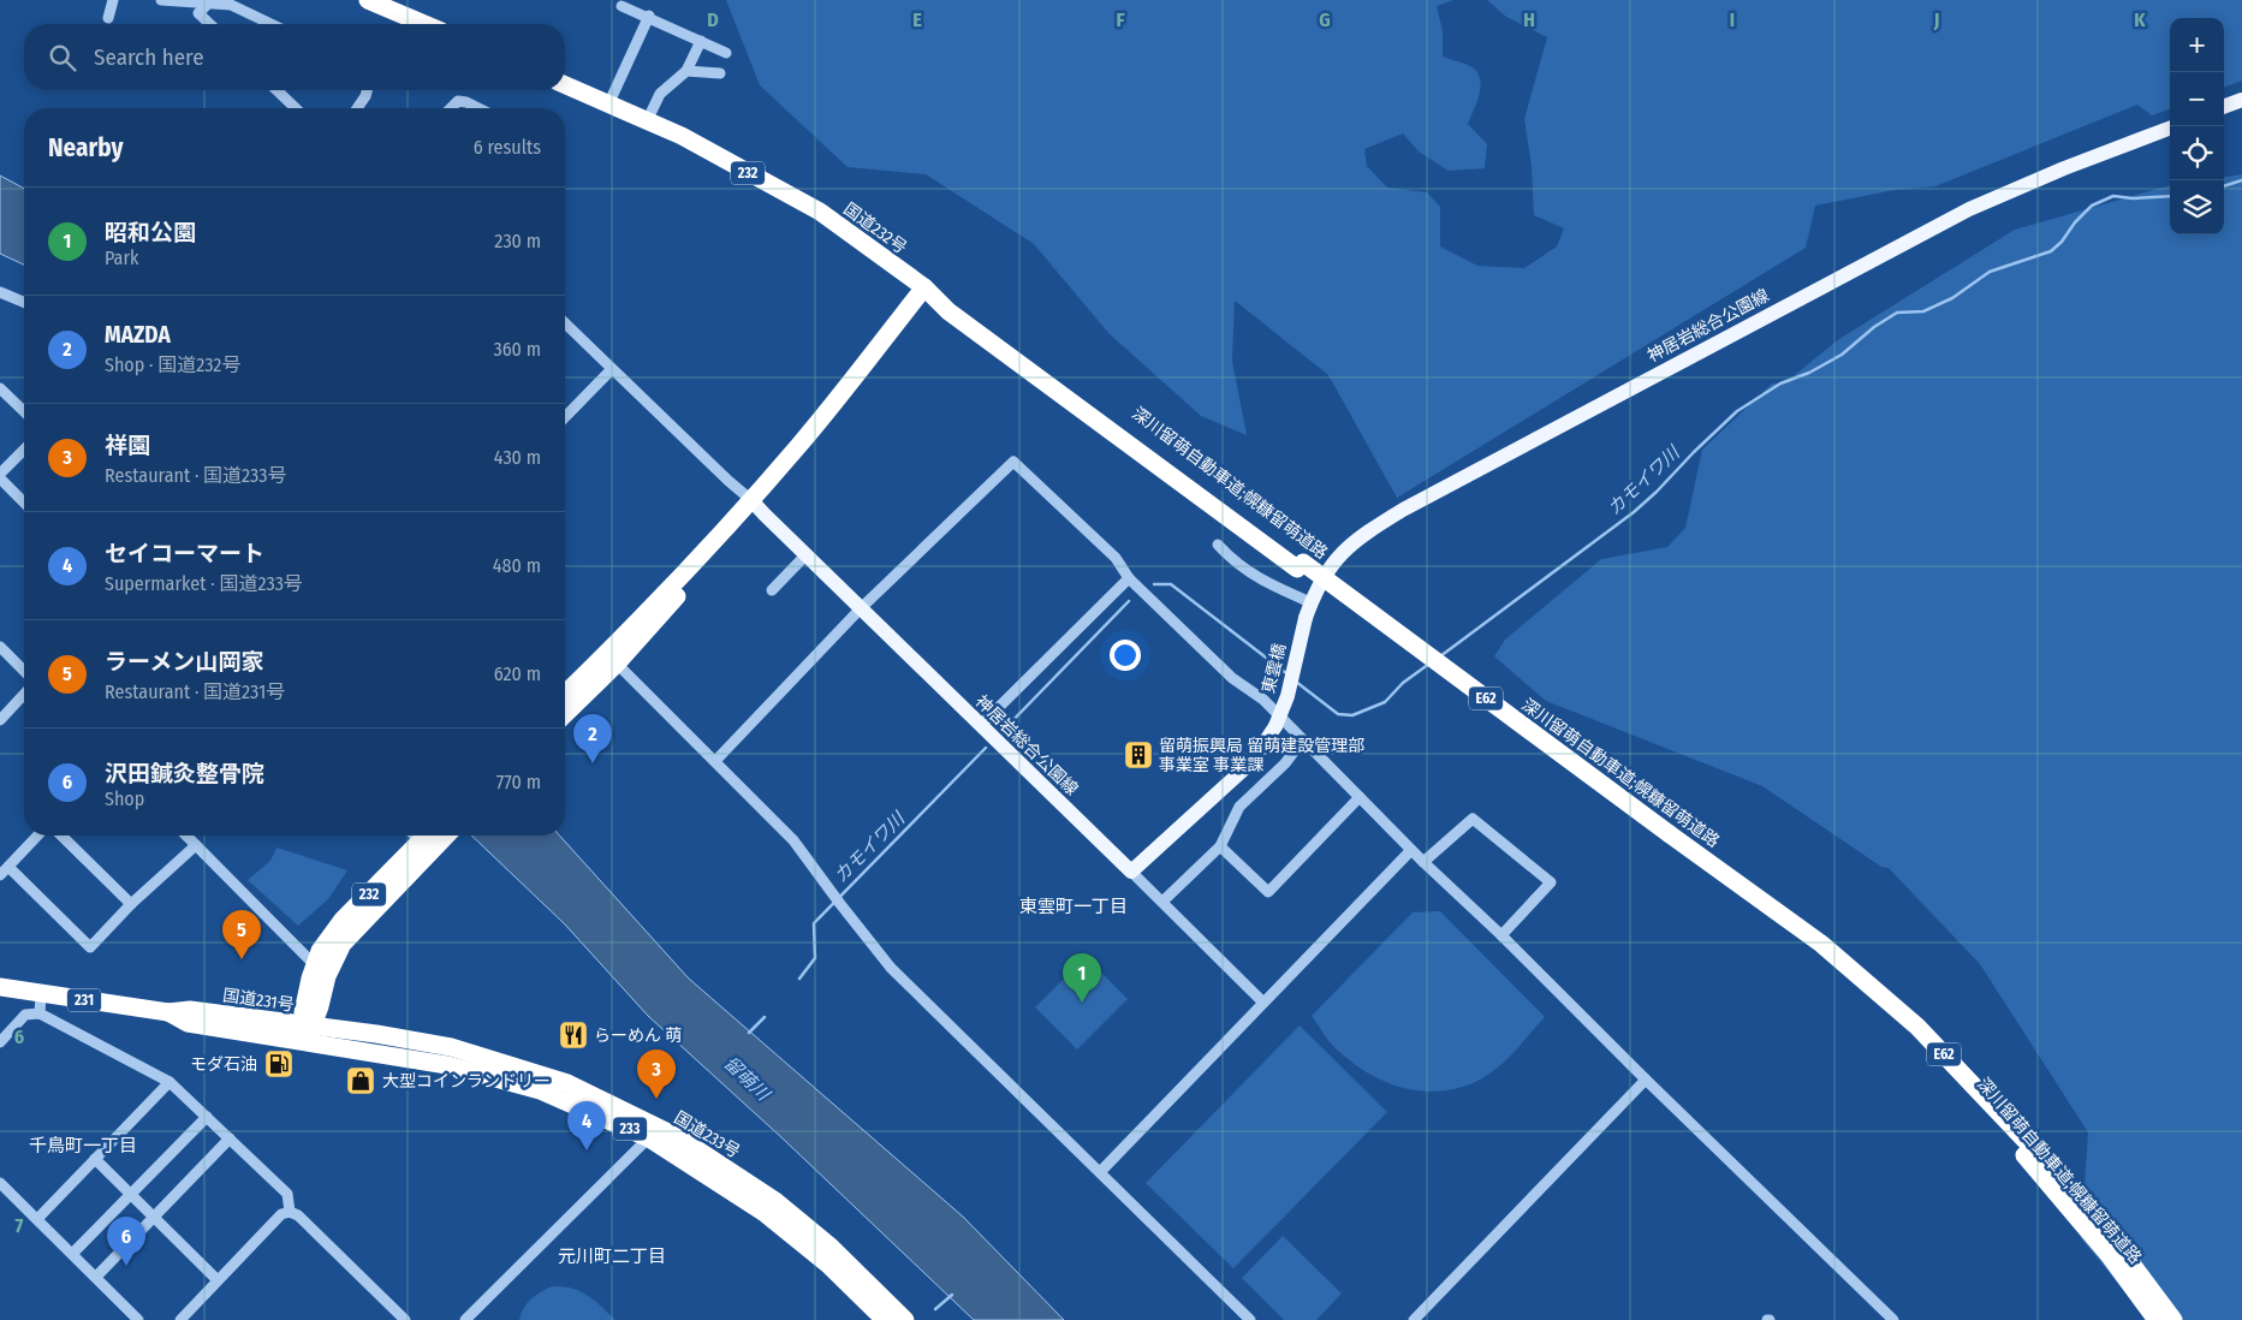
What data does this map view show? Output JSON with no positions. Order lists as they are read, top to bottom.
{
  "streets": {
    "highway": [
      "232",
      "国道232号",
      "深川留萌自動車道;幌糠留萌道路",
      "E62",
      "231",
      "国道231号",
      "233",
      "国道233号"
    ],
    "main road": ["神居岩総合公園線", "東雲橋"]
  },
  "crossings": [
    ["232", "国道231号"],
    ["232", "国道233号"],
    ["国道232号", "深川留萌自動車道;幌糠留萌道路"],
    ["神居岩総合公園線", "東雲橋"],
    ["国道231号", "国道233号"]
  ],
  "districts": ["東雲町一丁目", "千鳥町一丁目", "元川町二丁目"],
  "water": ["カモイワ川", "留萌川"],
  "places": {
    "building": ["留萌振興局 留萌建設管理部 事業室 事業課"],
    "restaurant": ["らーめん 萌"],
    "fuel station": ["モダ石油"],
    "shop": ["大型コインランドリー"]
  },
  "page": {
    "map_buttons": ["+", "−"],
    "search": "Search here",
    "heading": ["Nearby", "6 results"],
    "list": [
      {
        "mark": "1",
        "name": "昭和公園",
        "note": "Park",
        "value": "230 m"
      },
      {
        "mark": "2",
        "name": "MAZDA",
        "note": "Shop · 国道232号",
        "value": "360 m"
      },
      {
        "mark": "3",
        "name": "祥園",
        "note": "Restaurant · 国道233号",
        "value": "430 m"
      },
      {
        "mark": "4",
        "name": "セイコーマート",
        "note": "Supermarket · 国道233号",
        "value": "480 m"
      },
      {
        "mark": "5",
        "name": "ラーメン山岡家",
        "note": "Restaurant · 国道231号",
        "value": "620 m"
      },
      {
        "mark": "6",
        "name": "沢田鍼灸整骨院",
        "note": "Shop",
        "value": "770 m"
      }
    ],
    "pins": [
      "2",
      "5",
      "1",
      "3",
      "4",
      "6"
    ]
  },
  "grid": {
    "columns": [
      "D",
      "E",
      "F",
      "G",
      "H",
      "I",
      "J",
      "K"
    ],
    "rows": ["6", "7"]
  }
}
